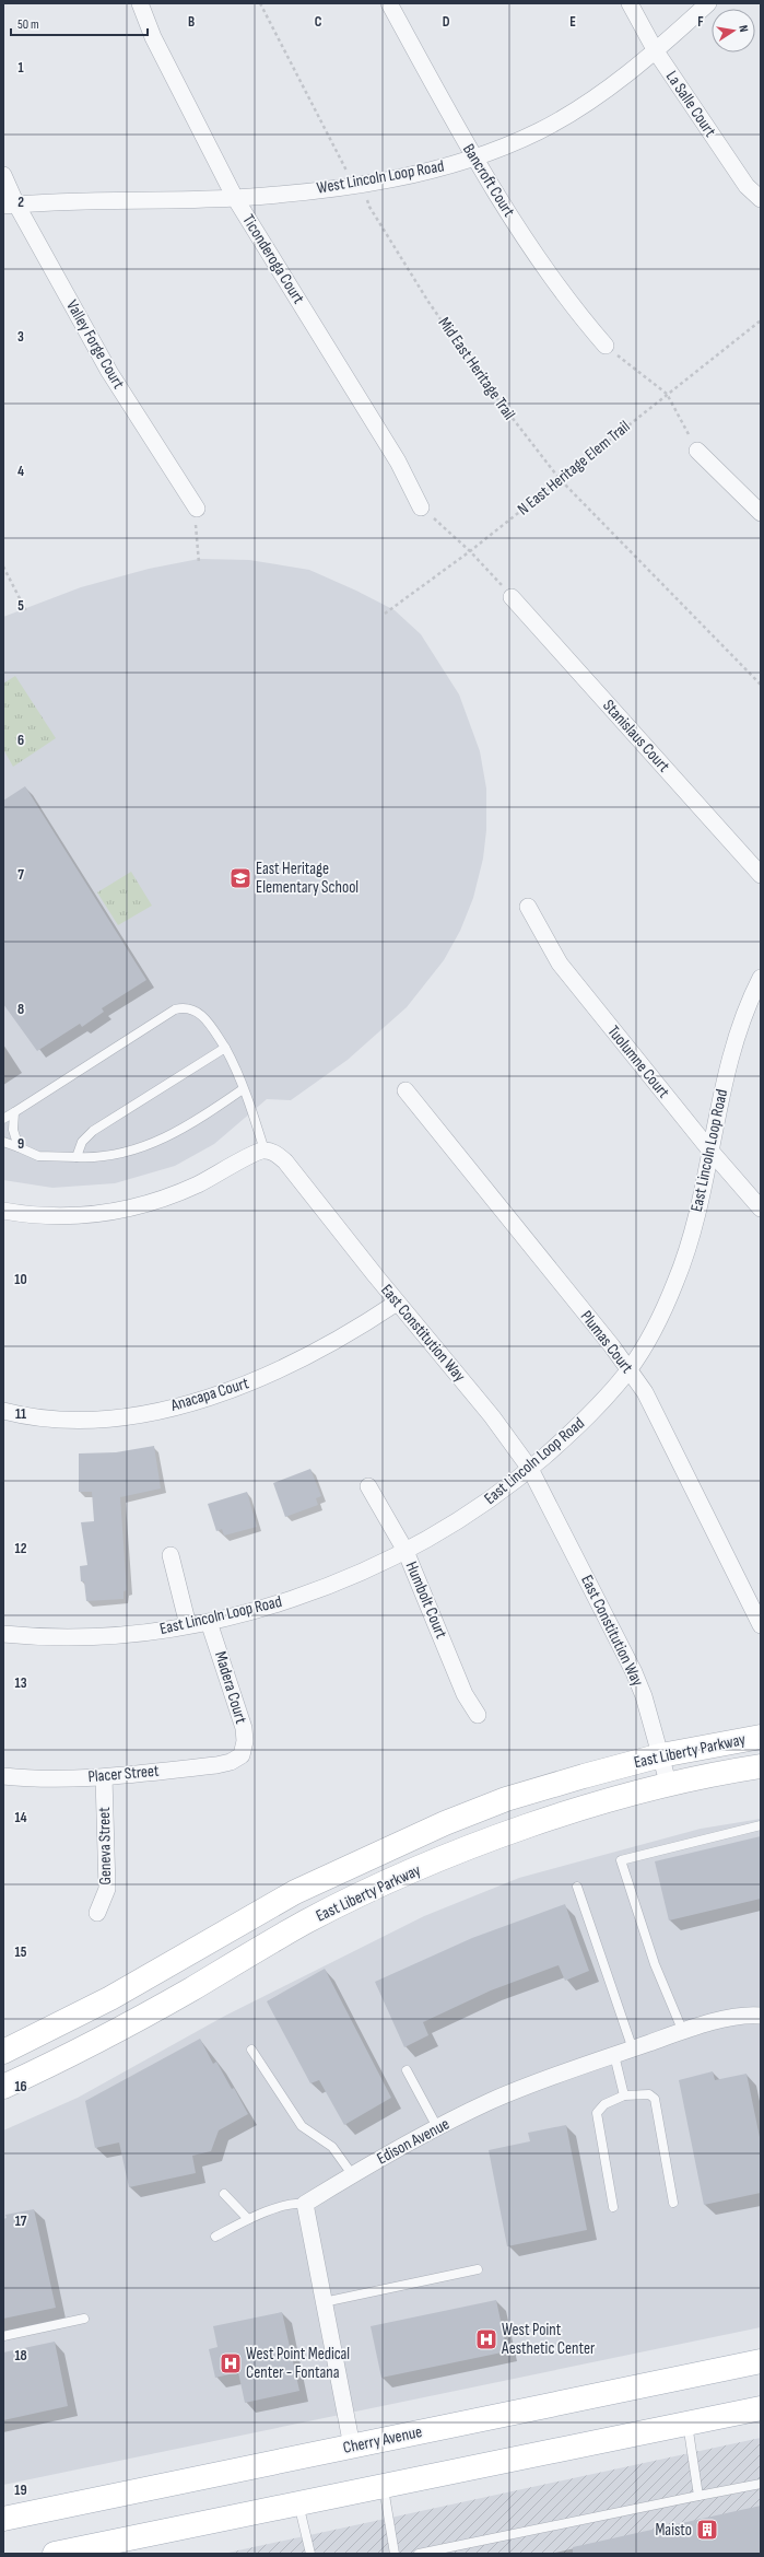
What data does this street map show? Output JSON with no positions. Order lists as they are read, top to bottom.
{
  "streets": {
    "street": [
      "La Salle Court",
      "West Lincoln Loop Road",
      "Bancroft Court",
      "Ticonderoga Court",
      "Valley Forge Court",
      "Stanislaus Court",
      "Tuolumne Court",
      "East Lincoln Loop Road",
      "East Constitution Way",
      "Plumas Court",
      "Anacapa Court",
      "Humbolt Court",
      "Madera Court",
      "East Liberty Parkway",
      "Placer Street",
      "Geneva Street",
      "Edison Avenue",
      "Cherry Avenue"
    ],
    "path": ["Mid East Heritage Trail", "N East Heritage Elem Trail"]
  },
  "crossings": [
    ["La Salle Court", "West Lincoln Loop Road"],
    ["West Lincoln Loop Road", "Bancroft Court"],
    ["West Lincoln Loop Road", "Ticonderoga Court"],
    ["West Lincoln Loop Road", "Valley Forge Court"],
    ["West Lincoln Loop Road", "Mid East Heritage Trail"],
    ["Mid East Heritage Trail", "N East Heritage Elem Trail"],
    ["Tuolumne Court", "East Lincoln Loop Road"],
    ["East Lincoln Loop Road", "East Constitution Way"],
    ["East Lincoln Loop Road", "Plumas Court"],
    ["East Lincoln Loop Road", "Humbolt Court"],
    ["East Lincoln Loop Road", "Madera Court"],
    ["East Constitution Way", "Anacapa Court"],
    ["East Constitution Way", "East Liberty Parkway"],
    ["Madera Court", "Placer Street"],
    ["Placer Street", "Geneva Street"]
  ],
  "places": {
    "school or university": ["East Heritage Elementary School"],
    "hospital": ["West Point Aesthetic Center", "West Point Medical Center - Fontana"],
    "building": ["Maisto"]
  },
  "scale_bar": "50 m",
  "north": "right",
  "grid": {
    "columns": [
      "B",
      "C",
      "D",
      "E",
      "F"
    ],
    "rows": [
      "1",
      "2",
      "3",
      "4",
      "5",
      "6",
      "7",
      "8",
      "9",
      "10",
      "11",
      "12",
      "13",
      "14",
      "15",
      "16",
      "17",
      "18",
      "19"
    ]
  }
}
